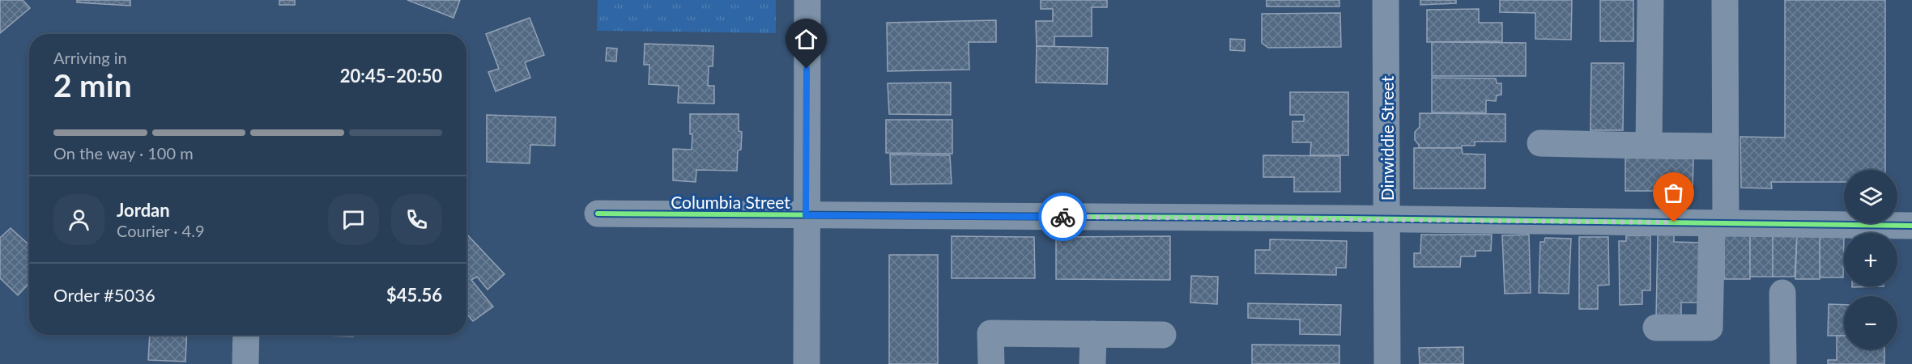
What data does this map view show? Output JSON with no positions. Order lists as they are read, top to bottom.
{
  "streets": {
    "street": ["Dinwiddie Street", "Columbia Street"]
  },
  "crossings": [
    ["Dinwiddie Street", "Columbia Street"]
  ],
  "page": {
    "heading": ["2 min", "Arriving in", "20:45–20:50"],
    "panel": [
      "Jordan",
      "Courier · 4.9",
      "Order #5036",
      "$45.56"
    ],
    "bar": "On the way · 100 m",
    "map_buttons": ["+", "−"]
  }
}
